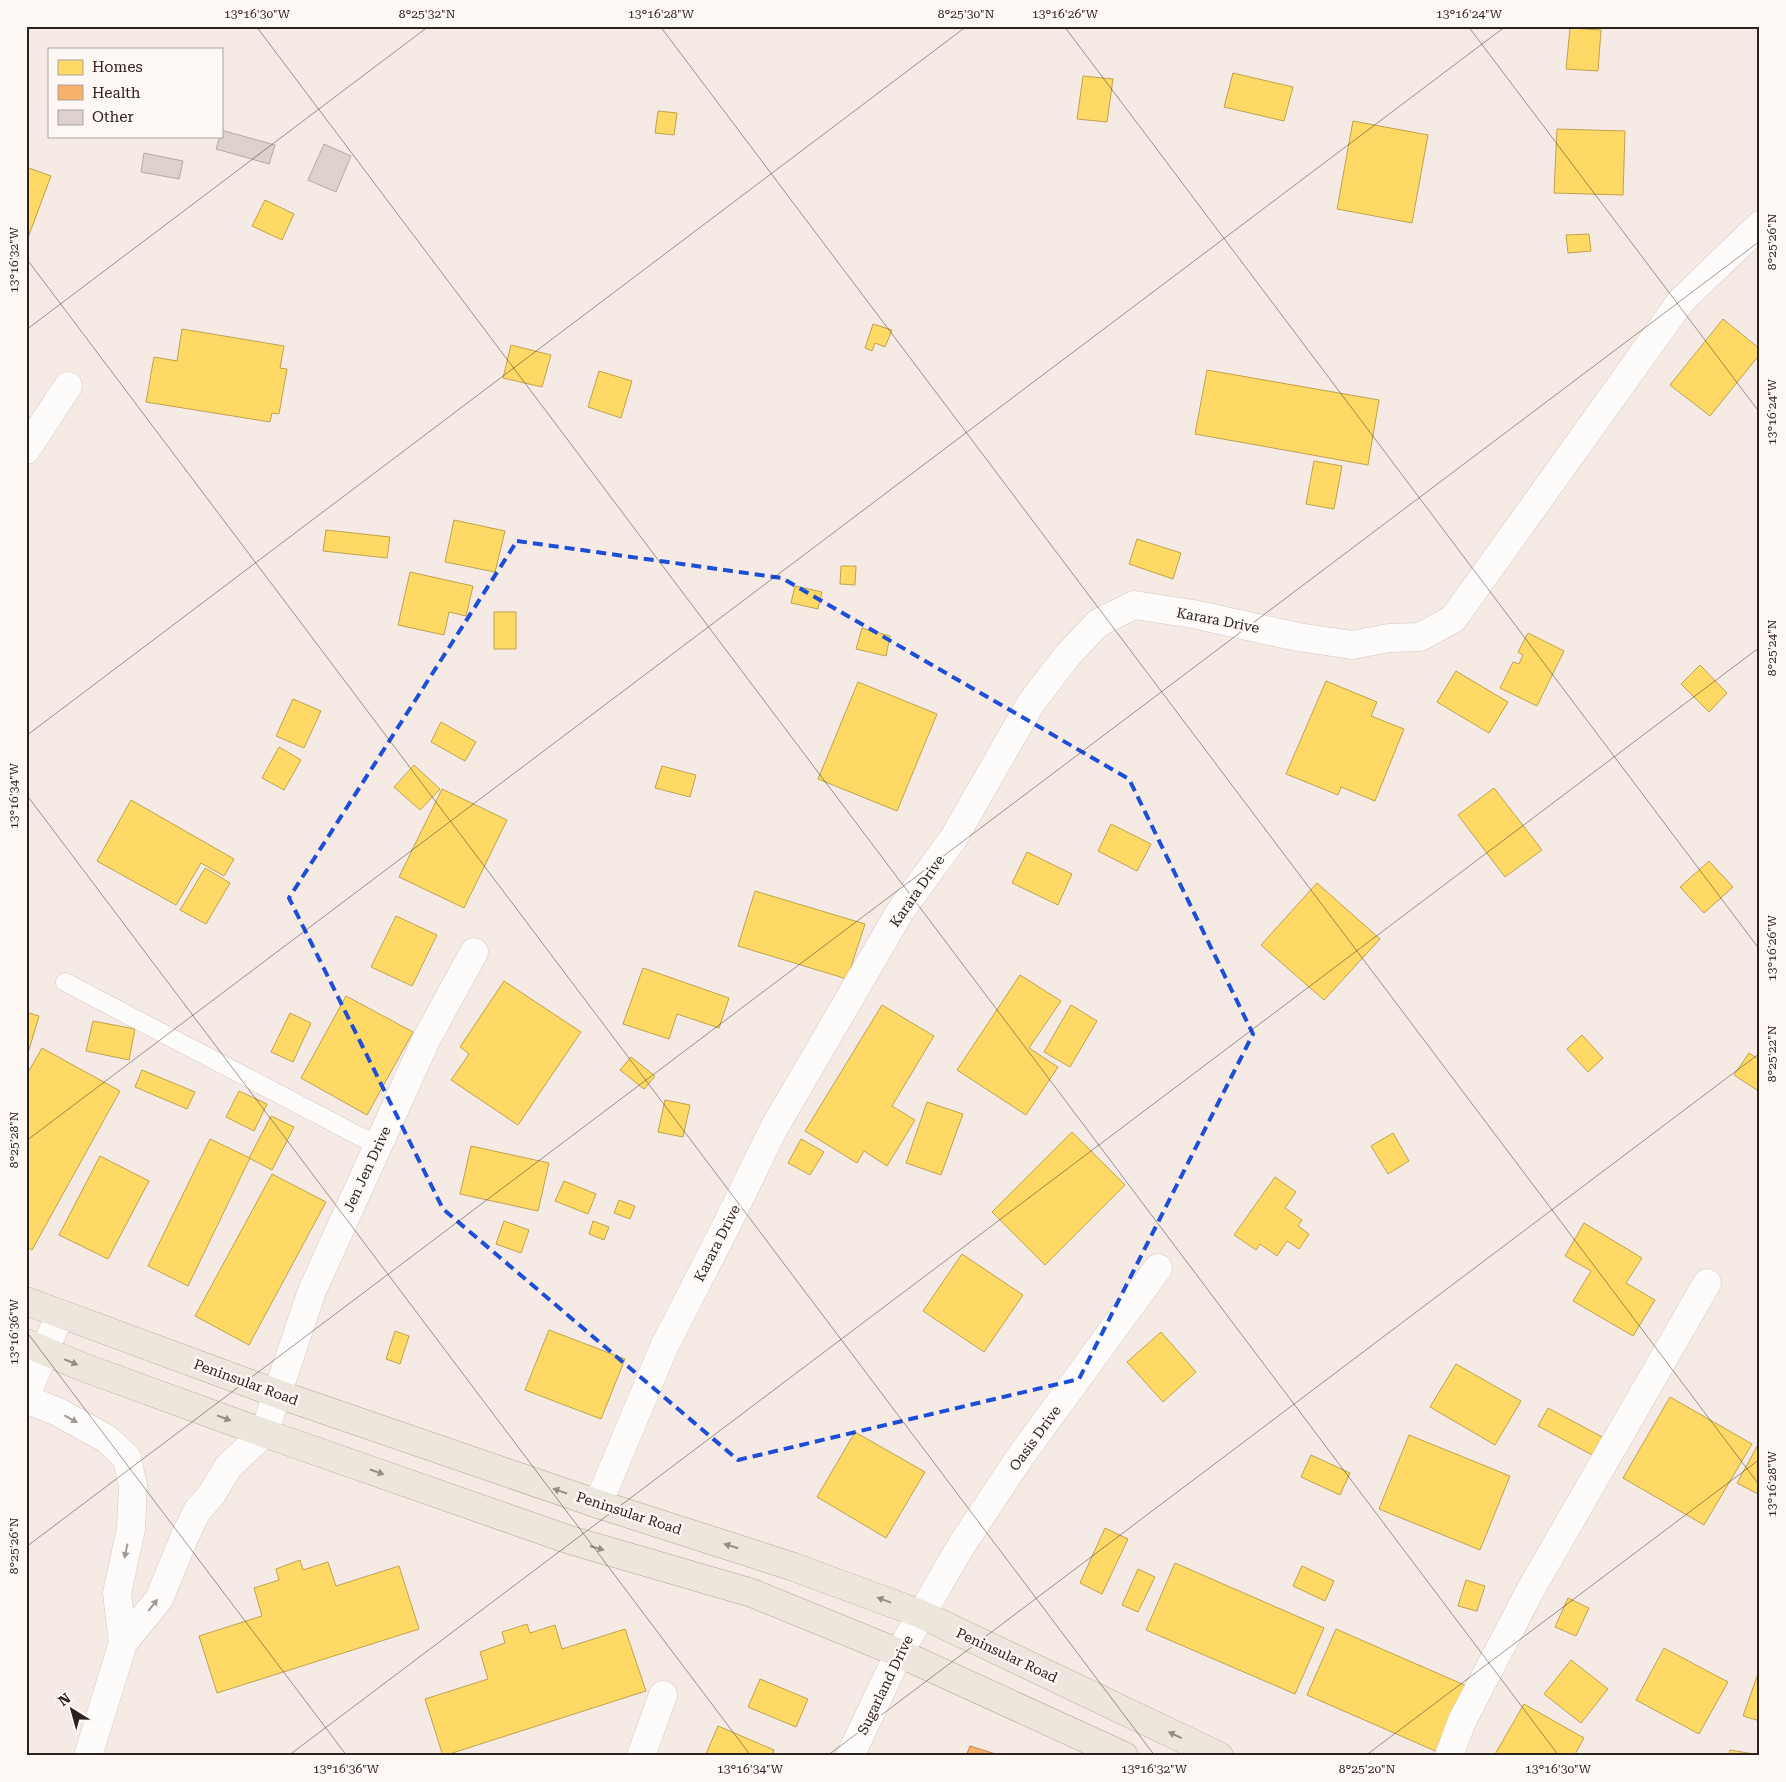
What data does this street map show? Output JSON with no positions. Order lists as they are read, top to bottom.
{
  "streets": {
    "main road": ["Peninsular Road"],
    "street": [
      "Karara Drive",
      "Jen Jen Drive",
      "Oasis Drive",
      "Sugarland Drive"
    ]
  },
  "crossings": [
    ["Karara Drive", "Peninsular Road"],
    ["Jen Jen Drive", "Peninsular Road"],
    ["Peninsular Road", "Oasis Drive"],
    ["Peninsular Road", "Sugarland Drive"],
    ["Oasis Drive", "Sugarland Drive"]
  ],
  "legend": ["Homes", "Health", "Other"],
  "north": "top left",
  "coordinates": [
    "13°16'30\"W",
    "8°25'32\"N",
    "13°16'28\"W",
    "8°25'30\"N",
    "13°16'26\"W",
    "13°16'24\"W",
    "8°25'26\"N",
    "13°16'32\"W",
    "8°25'24\"N",
    "13°16'34\"W",
    "8°25'22\"N",
    "8°25'28\"N",
    "13°16'36\"W",
    "8°25'20\"N"
  ]
}
